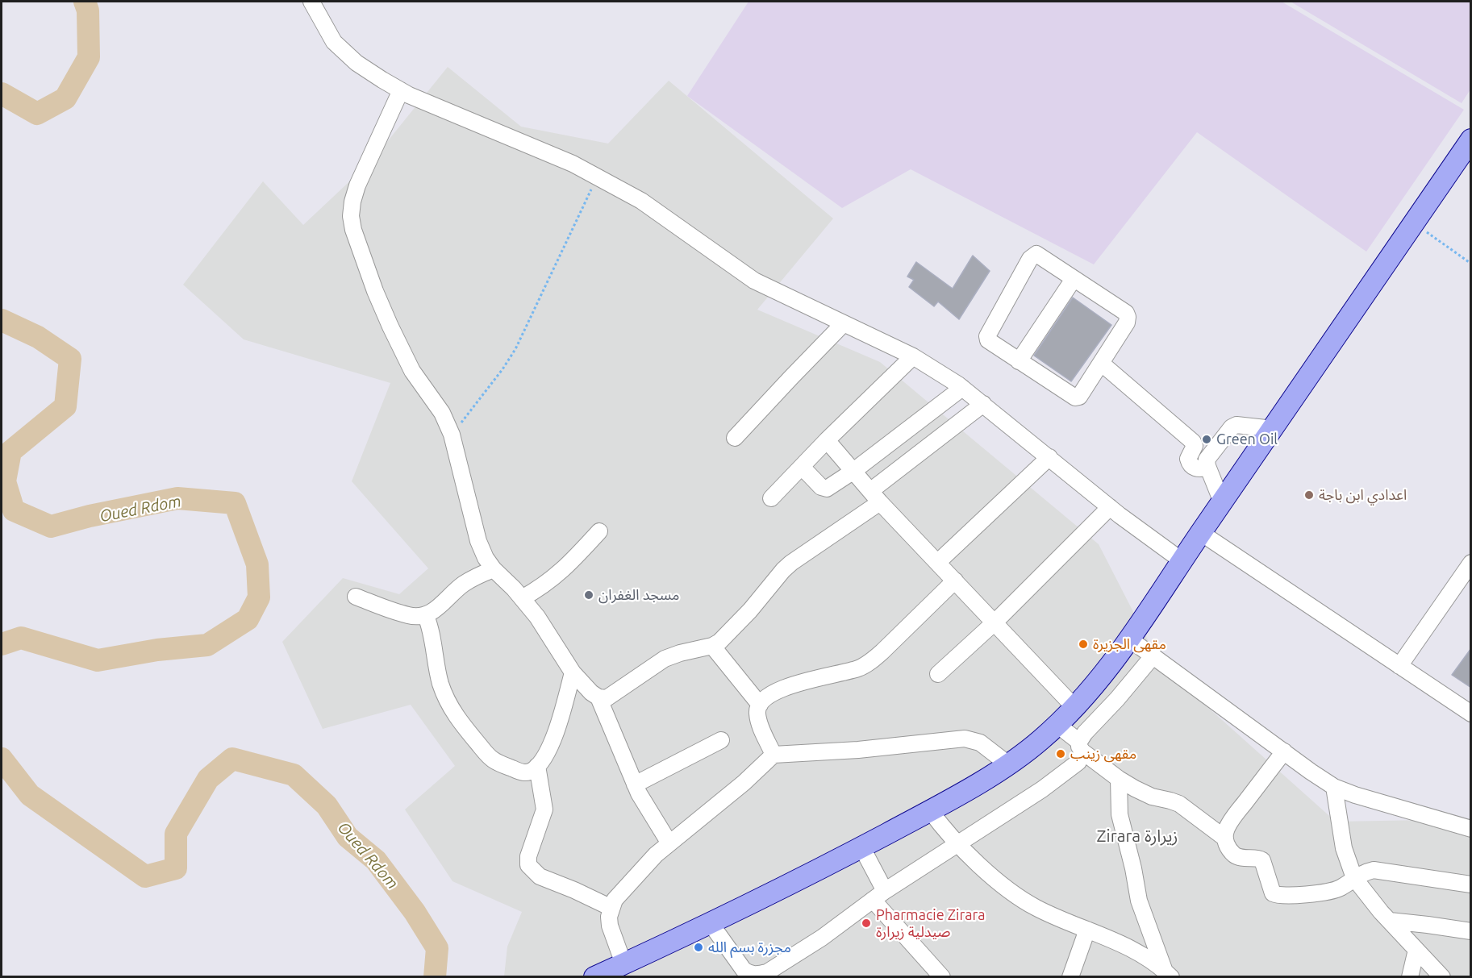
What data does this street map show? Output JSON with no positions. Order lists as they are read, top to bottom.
{
  "districts": ["Zirara زيرارة"],
  "water": ["Oued Rdom"],
  "places": [
    "Green Oil",
    "اعدادي ابن باجة",
    "مسجد الغفران",
    "مقهى الجزيرة",
    "مقهى زينب",
    "Pharmacie Zirara صيدلية زيرارة",
    "مجزرة بسم الله"
  ]
}
